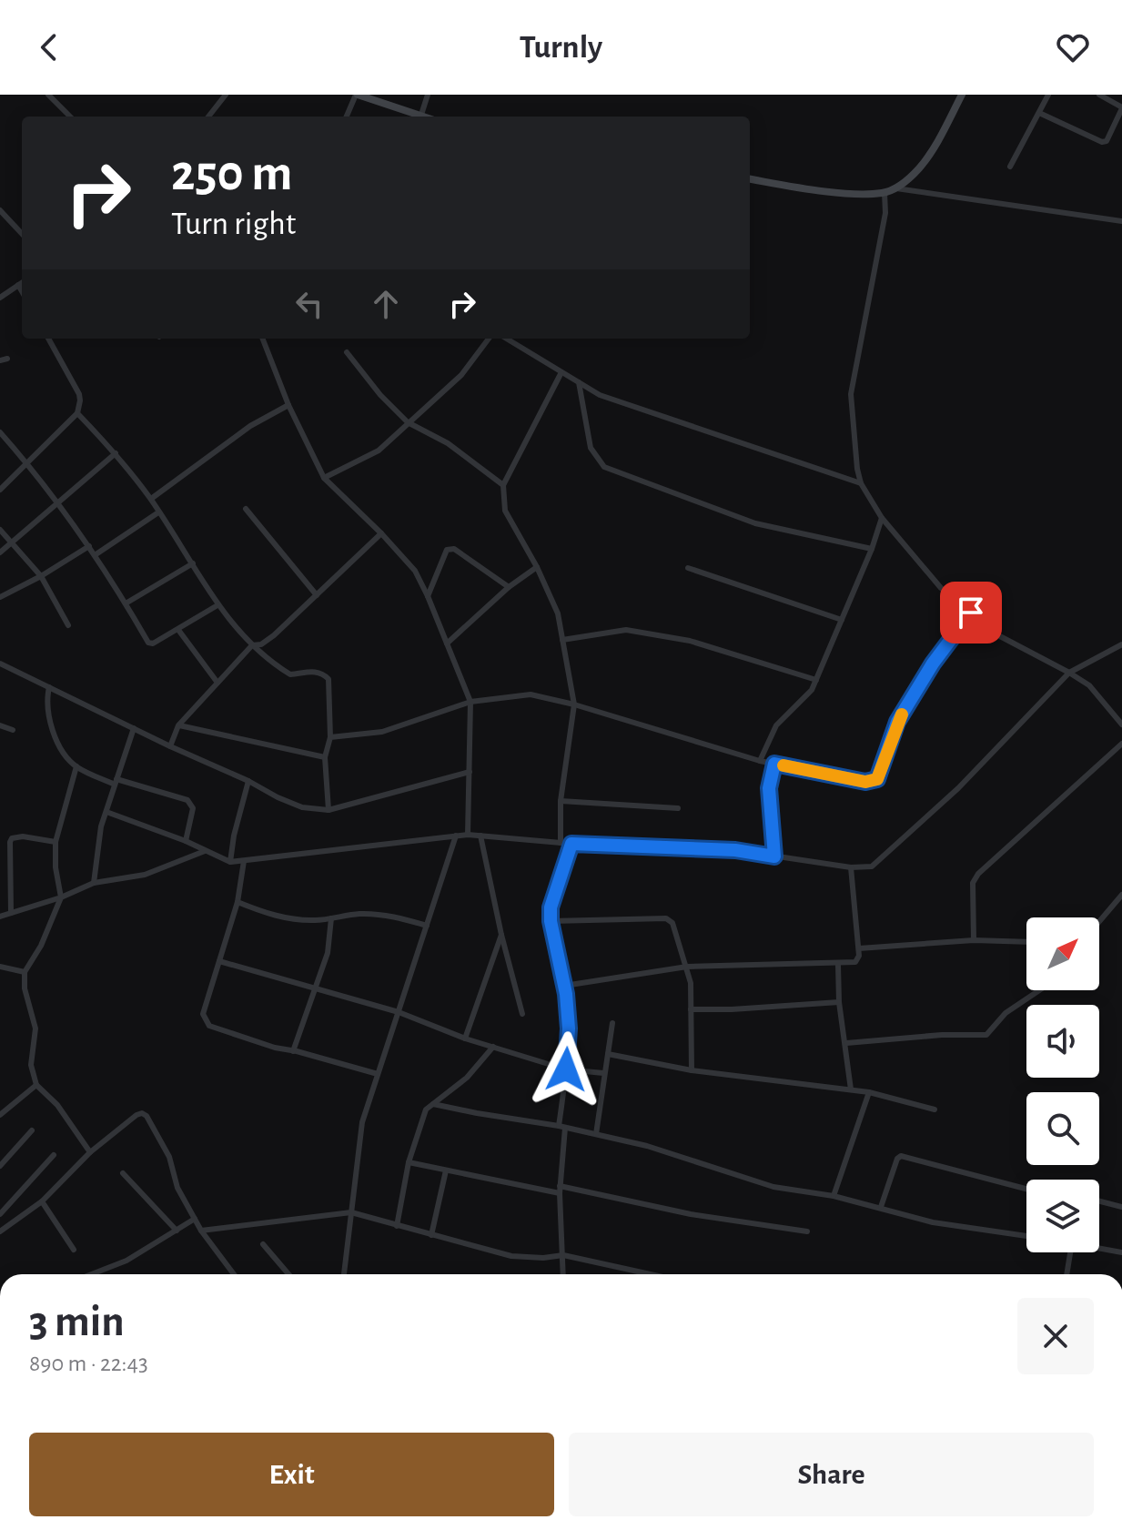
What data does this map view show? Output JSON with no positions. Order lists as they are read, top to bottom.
{
  "north": "top right",
  "page": {
    "header": "Turnly",
    "turn": ["250 m", "Turn right"],
    "heading": ["3 min", "890 m · 22:43"],
    "buttons": ["Exit", "Share"]
  }
}
